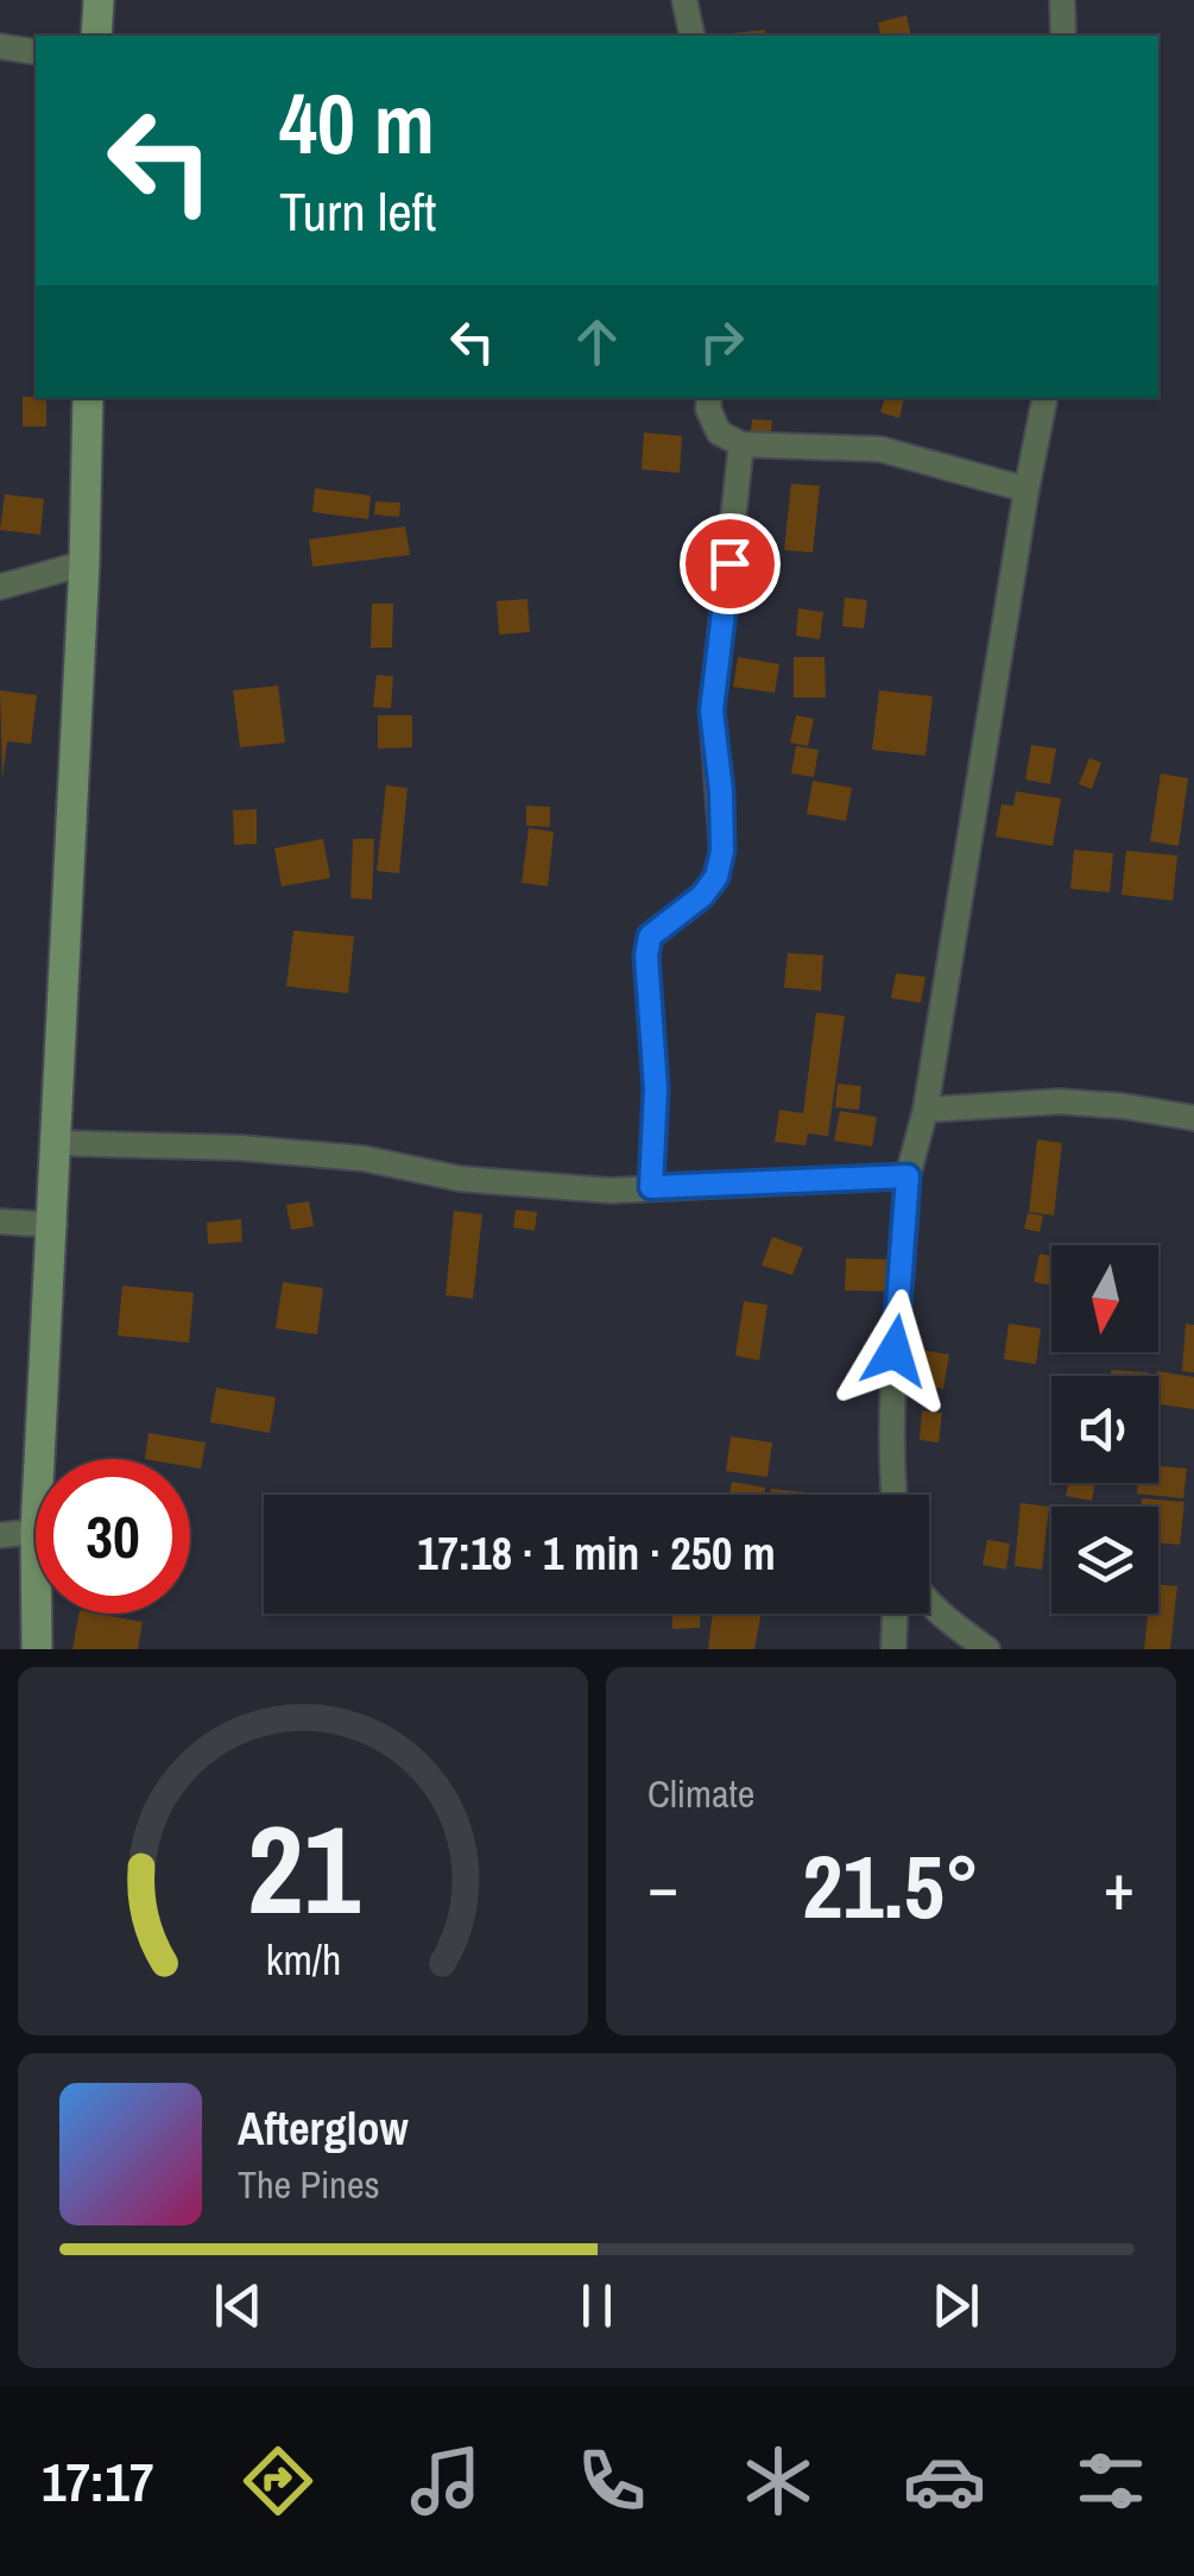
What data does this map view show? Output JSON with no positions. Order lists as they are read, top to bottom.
{
  "north": "bottom",
  "page": {
    "turn": ["40 m", "Turn left"],
    "limit": "30",
    "trip": "17:18 · 1 min · 250 m",
    "tile": "Climate",
    "heat": ["−", "21.5°", "+"],
    "song": ["Afterglow", "The Pines"],
    "tabs": "17:17",
    "gauge": ["21", "km/h"]
  }
}
